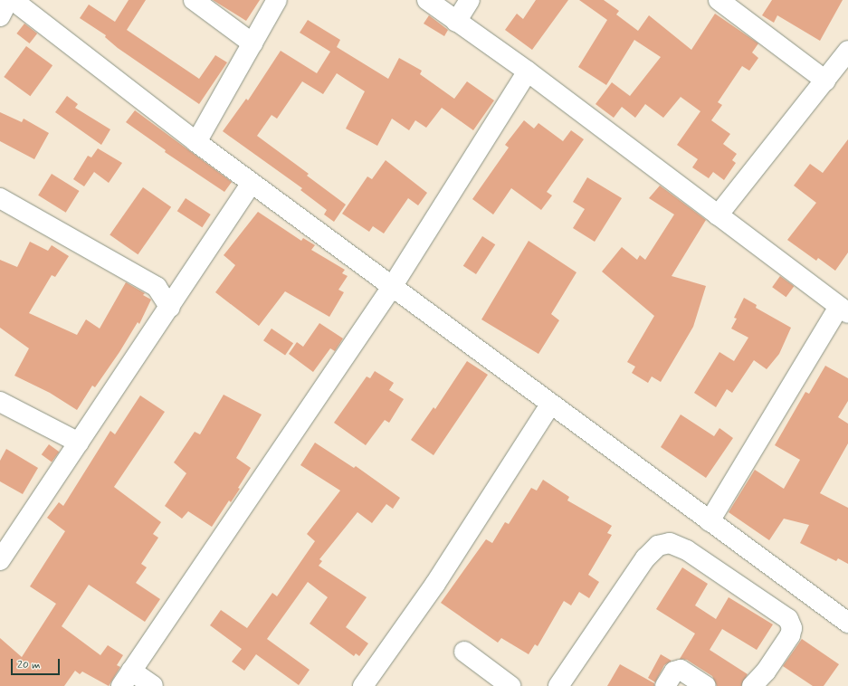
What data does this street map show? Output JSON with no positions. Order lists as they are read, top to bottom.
{
  "scale_bar": "20 m"
}
